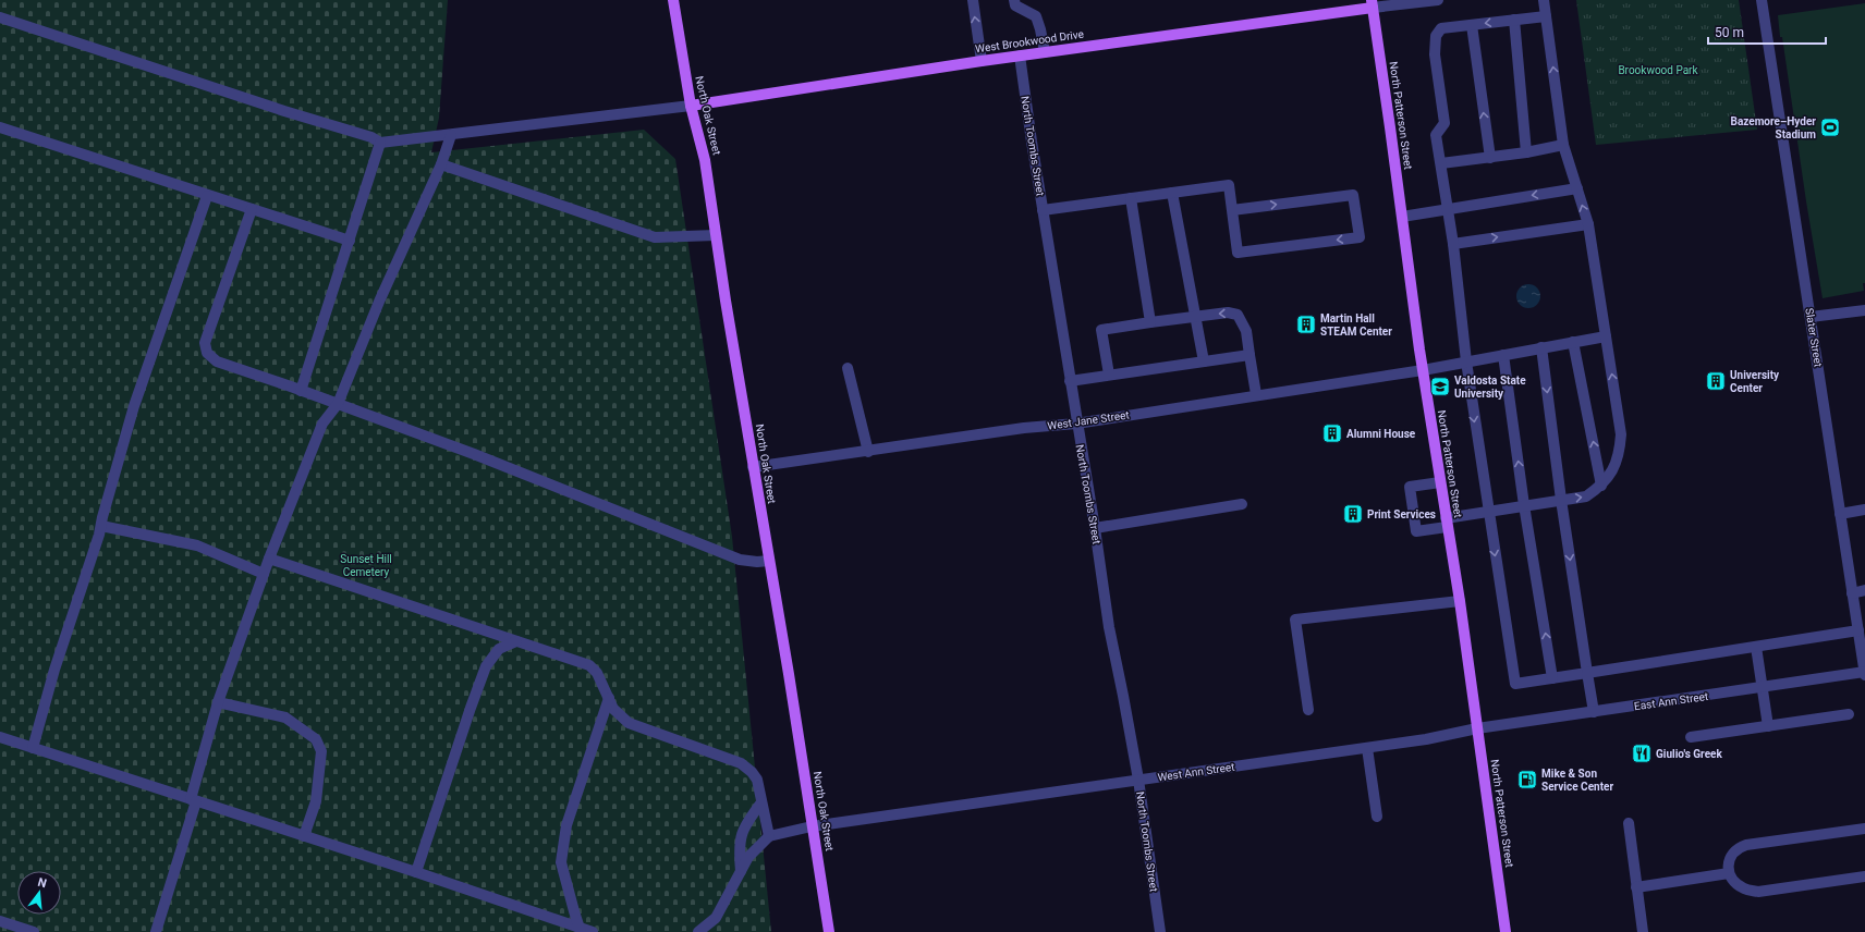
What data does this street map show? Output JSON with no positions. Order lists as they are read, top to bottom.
{
  "streets": {
    "main road": ["West Brookwood Drive", "North Oak Street", "North Patterson Street"],
    "street": [
      "North Toombs Street",
      "Slater Street",
      "West Jane Street",
      "East Ann Street",
      "West Ann Street"
    ]
  },
  "crossings": [
    ["West Brookwood Drive", "North Oak Street"],
    ["West Brookwood Drive", "North Patterson Street"],
    ["West Brookwood Drive", "North Toombs Street"],
    ["North Oak Street", "West Jane Street"],
    ["North Oak Street", "West Ann Street"],
    ["North Patterson Street", "West Jane Street"],
    ["North Patterson Street", "East Ann Street"],
    ["North Patterson Street", "West Ann Street"],
    ["North Toombs Street", "West Jane Street"],
    ["North Toombs Street", "West Ann Street"],
    ["Slater Street", "East Ann Street"],
    ["East Ann Street", "West Ann Street"]
  ],
  "parks": ["Brookwood Park", "Sunset Hill Cemetery"],
  "places": {
    "sports": ["Bazemore–Hyder Stadium"],
    "building": [
      "Martin Hall STEAM Center",
      "University Center",
      "Alumni House",
      "Print Services"
    ],
    "school or university": ["Valdosta State University"],
    "restaurant": ["Giulio's Greek"],
    "fuel station": ["Mike & Son Service Center"]
  },
  "scale_bar": "50 m",
  "north": "top"
}
